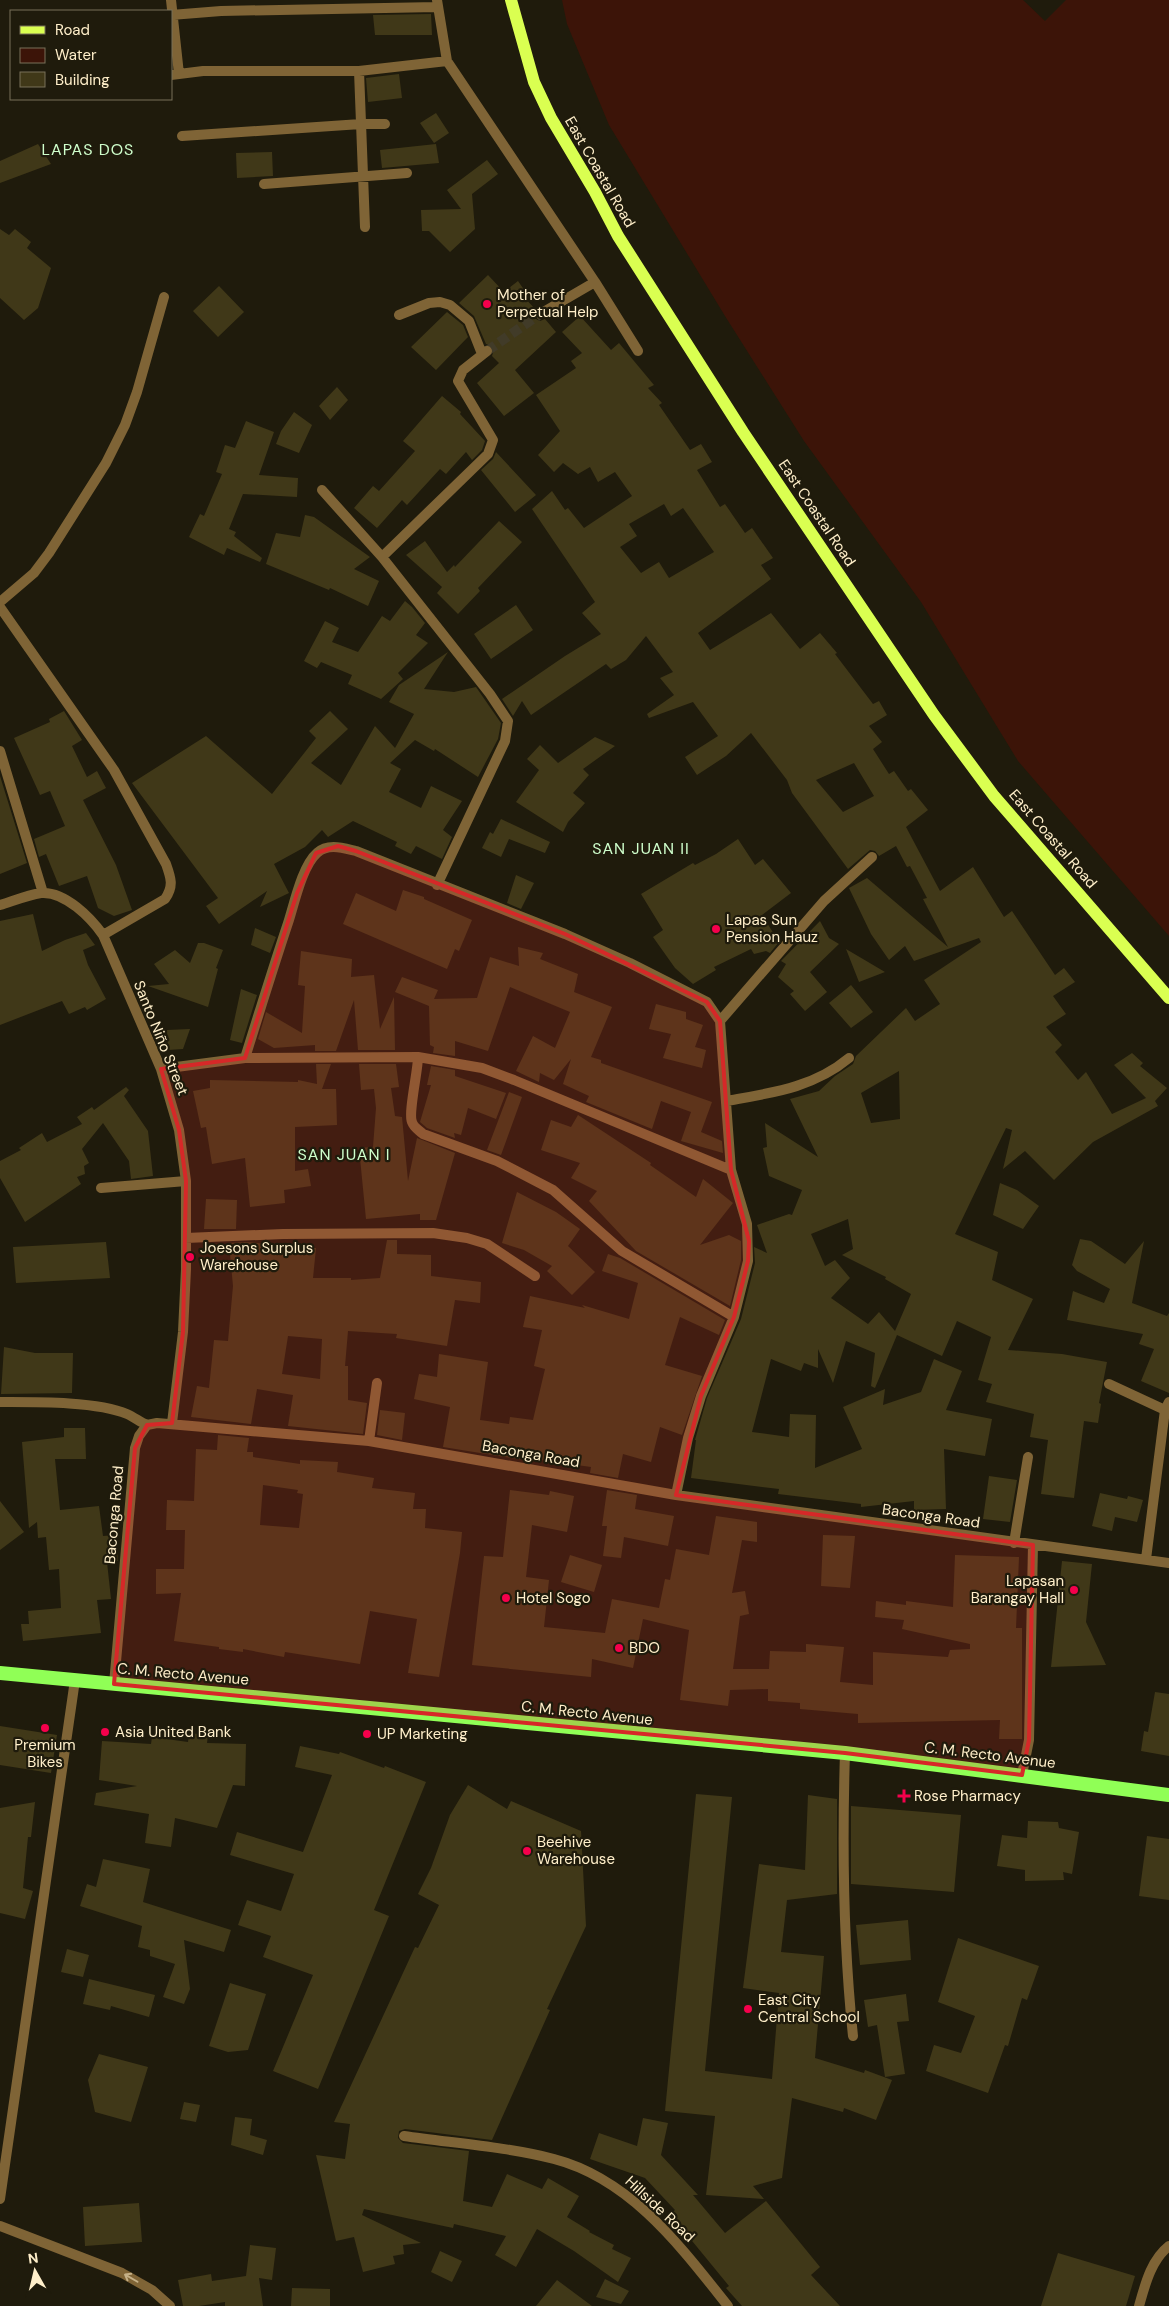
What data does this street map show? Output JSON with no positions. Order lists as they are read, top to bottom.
{
  "streets": {
    "highway": ["C. M. Recto Avenue"],
    "main road": ["East Coastal Road"],
    "street": ["Santo Niño Street", "Baconga Road", "Hillside Road"]
  },
  "crossings": [
    ["Santo Niño Street", "Baconga Road"],
    ["Baconga Road", "C. M. Recto Avenue"]
  ],
  "districts": ["LAPAS DOS", "SAN JUAN II", "SAN JUAN I"],
  "places": {
    "other": [
      "Mother of Perpetual Help",
      "Lapas Sun Pension Hauz",
      "Joesons Surplus Warehouse",
      "Lapasan Barangay Hall",
      "Hotel Sogo",
      "BDO",
      "Premium Bikes",
      "Asia United Bank",
      "UP Marketing",
      "Beehive Warehouse",
      "East City Central School"
    ],
    "health": ["Rose Pharmacy"]
  },
  "legend": ["Road", "Water", "Building"],
  "north": "top"
}
